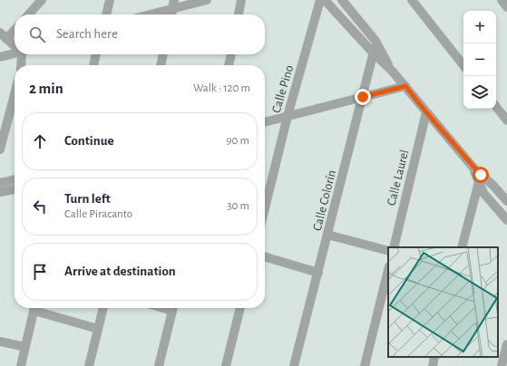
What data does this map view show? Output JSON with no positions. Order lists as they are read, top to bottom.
{
  "streets": {
    "street": ["Calle Pino", "Calle Laurel", "Calle Colorín"]
  },
  "page": {
    "map_buttons": ["+", "−"],
    "search": "Search here",
    "heading": ["2 min", "Walk · 120 m"],
    "list": [
      ["Continue", "90 m"],
      ["Turn left", "Calle Piracanto", "30 m"],
      "Arrive at destination"
    ]
  }
}
